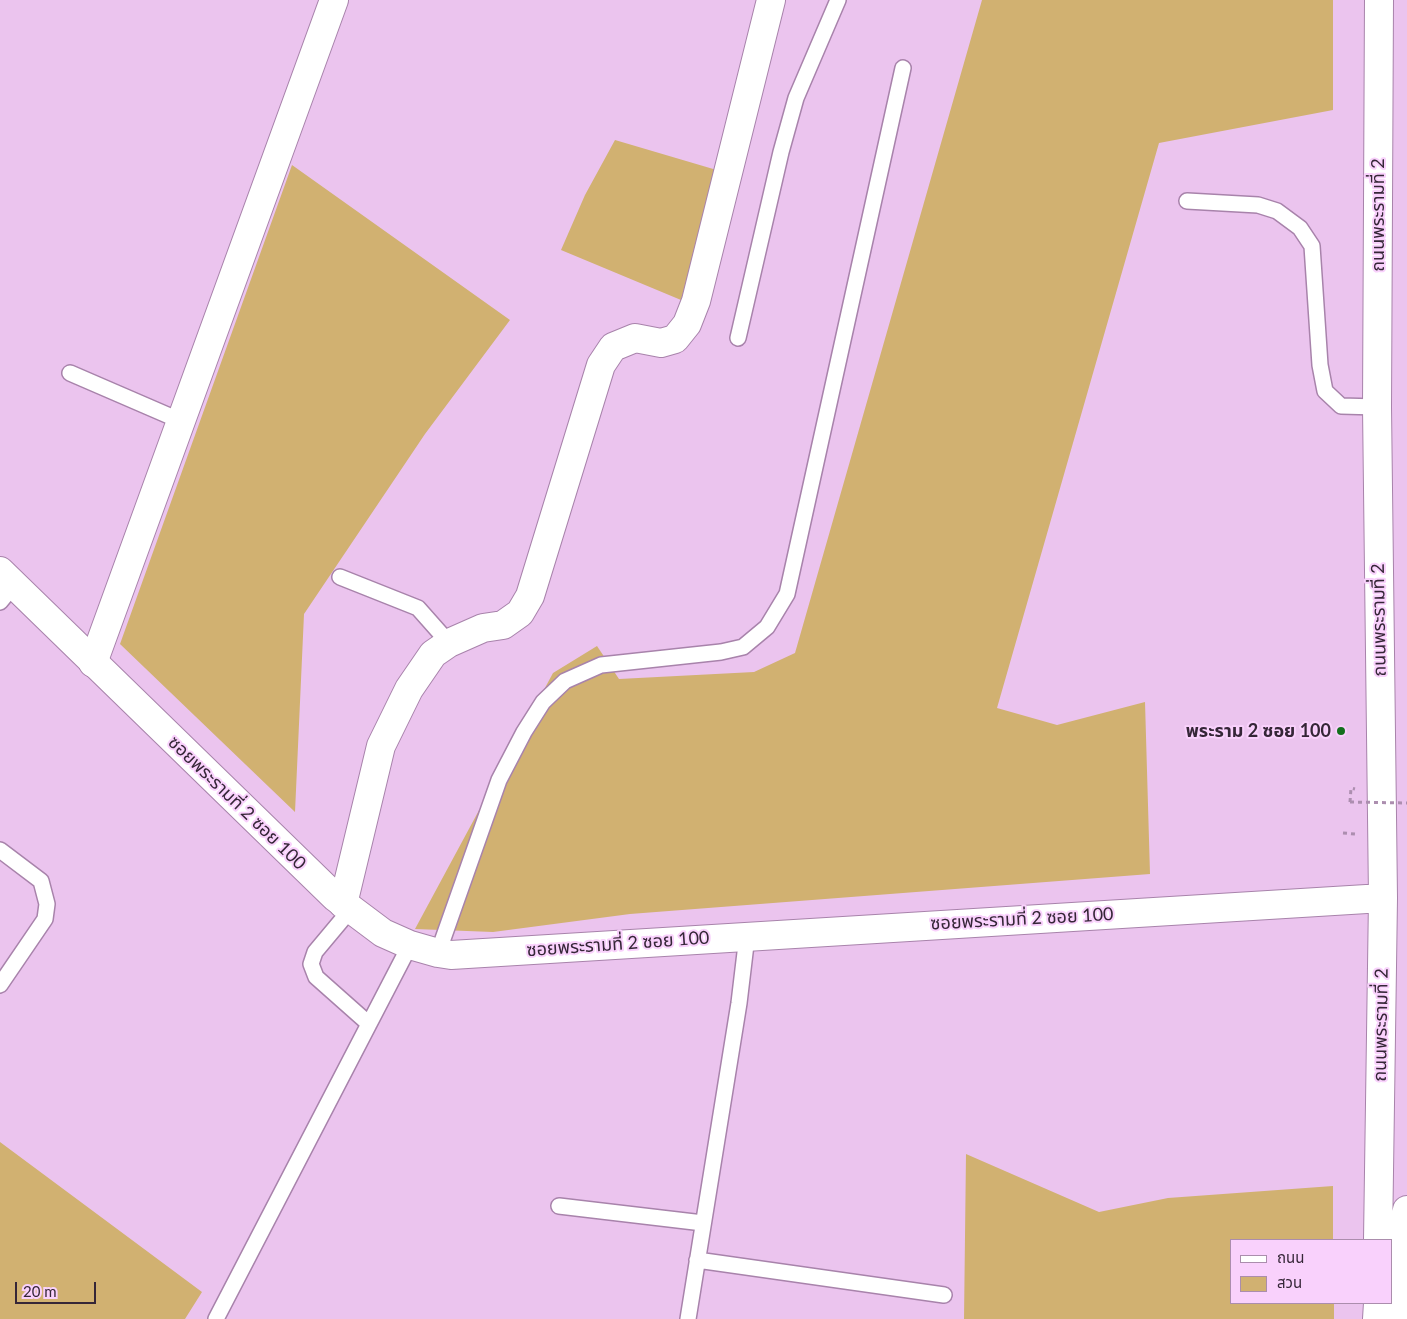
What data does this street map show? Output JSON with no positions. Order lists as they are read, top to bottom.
{
  "streets": {
    "main road": ["ถนนพระรามที่ 2", "ซอยพระรามที่ 2 ซอย 100"]
  },
  "crossings": [
    ["ถนนพระรามที่ 2", "ซอยพระรามที่ 2 ซอย 100"]
  ],
  "places": ["พระราม 2 ซอย 100"],
  "legend": ["ถนน", "สวน"],
  "scale_bar": "20 m"
}
